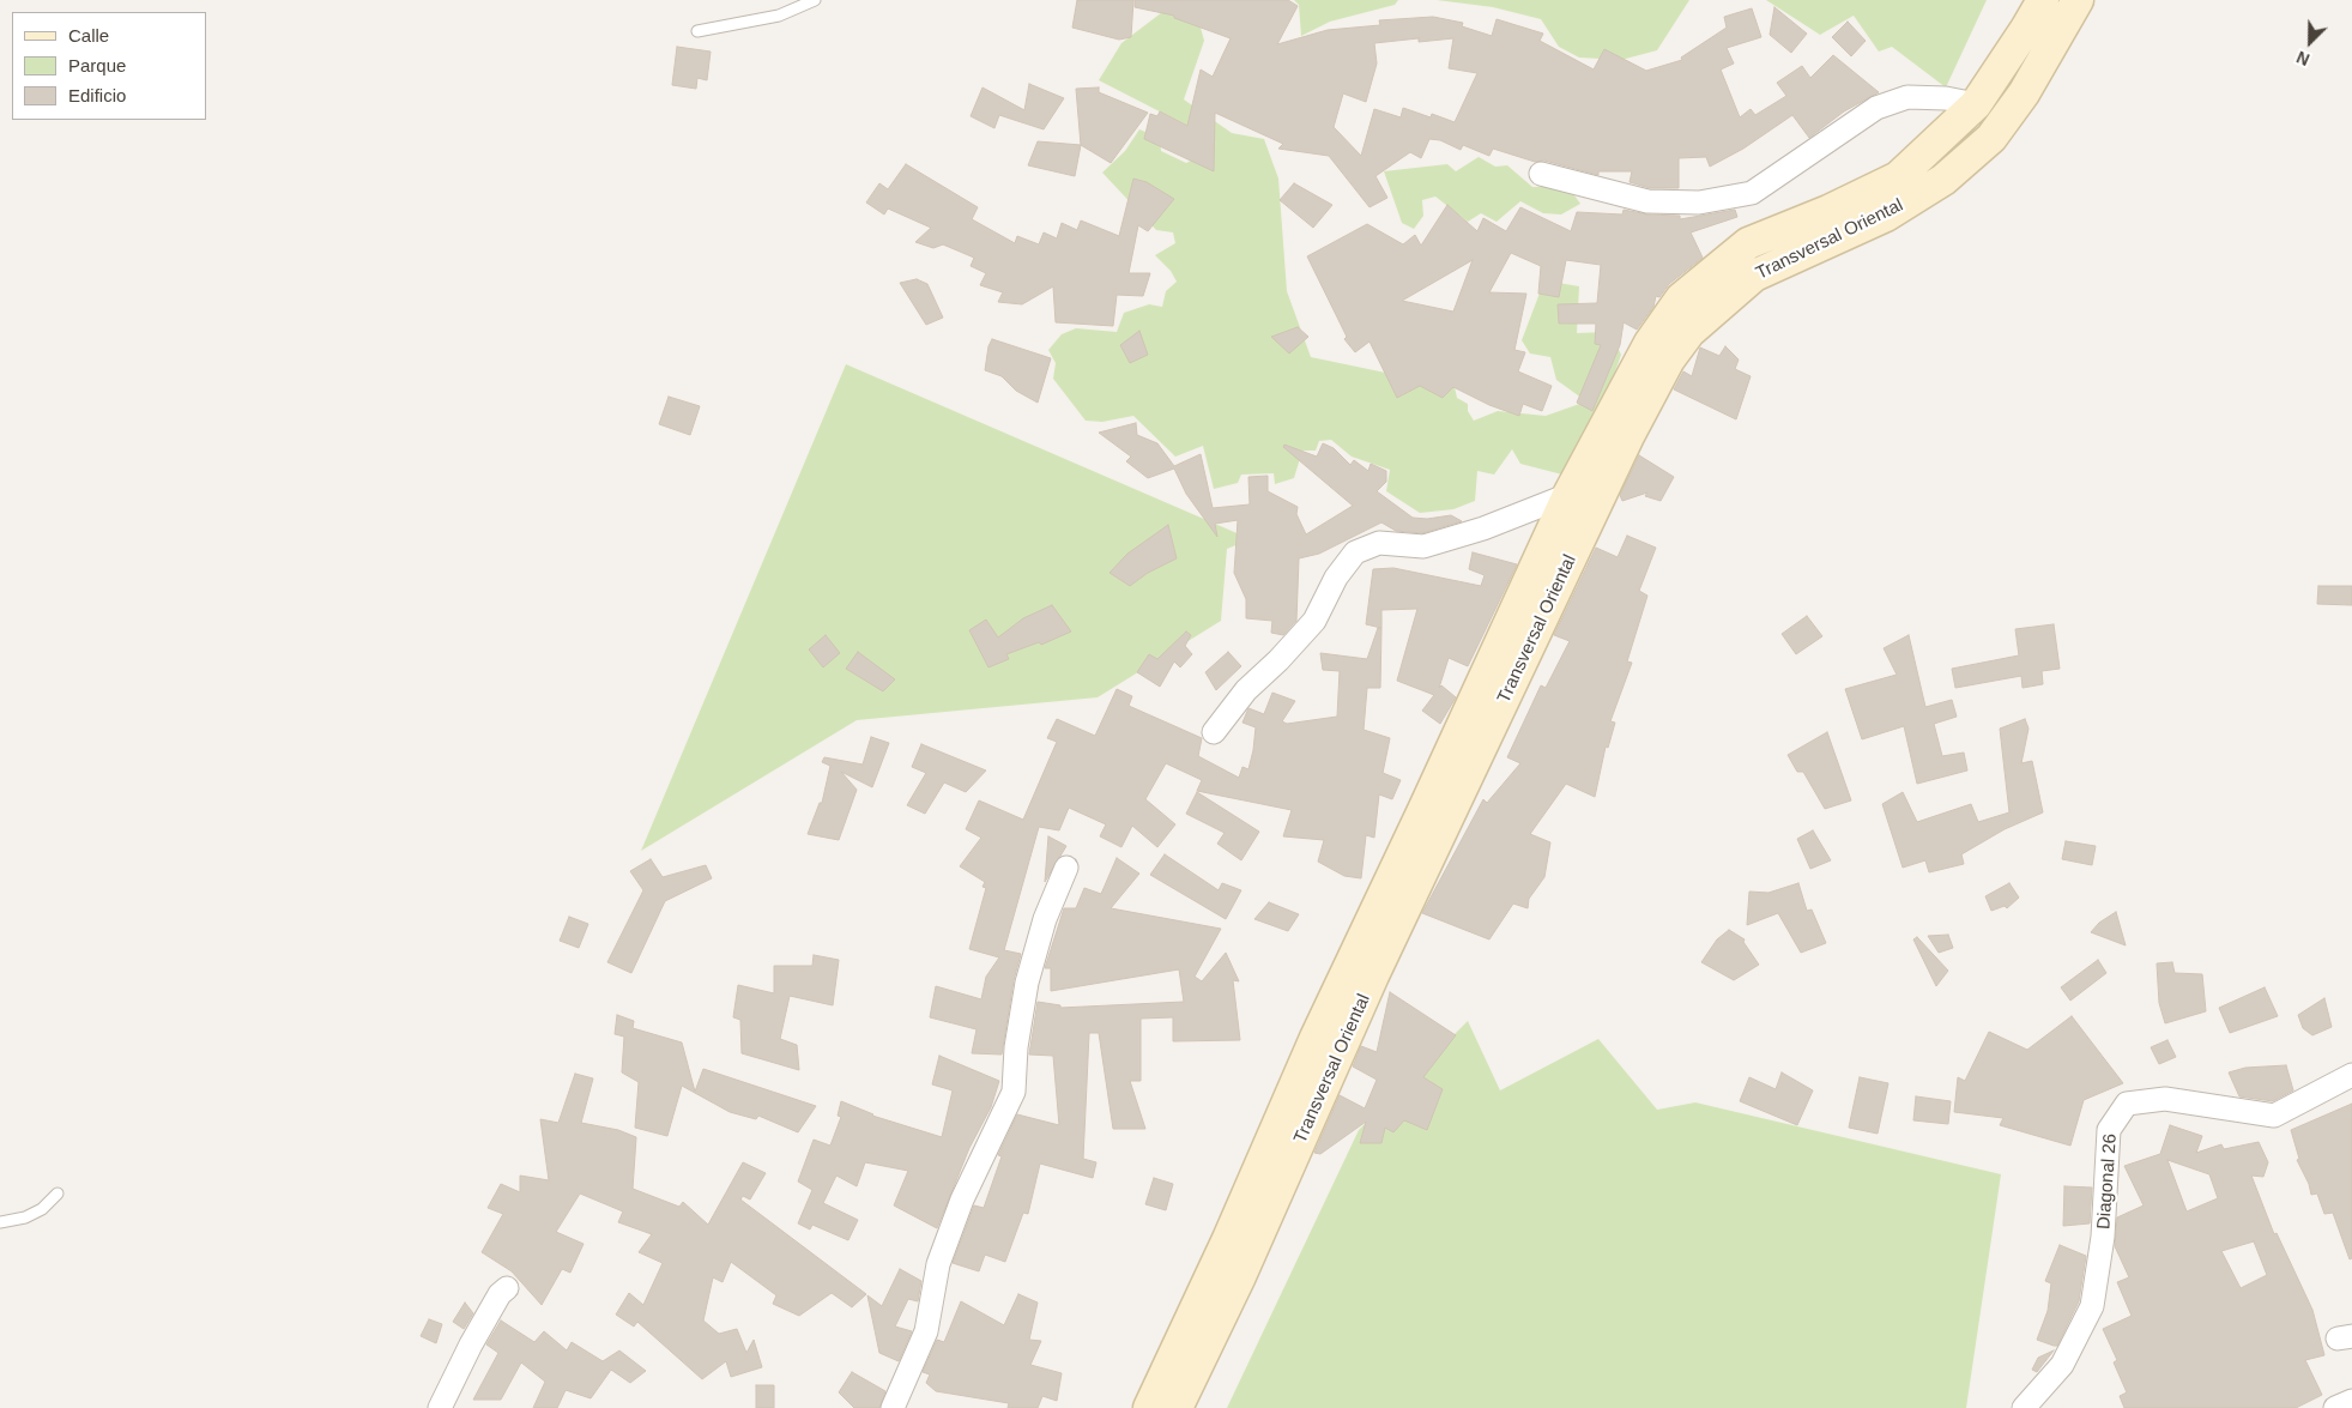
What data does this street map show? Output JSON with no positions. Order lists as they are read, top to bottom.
{
  "streets": {
    "main road": ["Transversal Oriental"],
    "street": ["Diagonal 26"]
  },
  "legend": ["Calle", "Parque", "Edificio"],
  "north": "bottom left"
}
